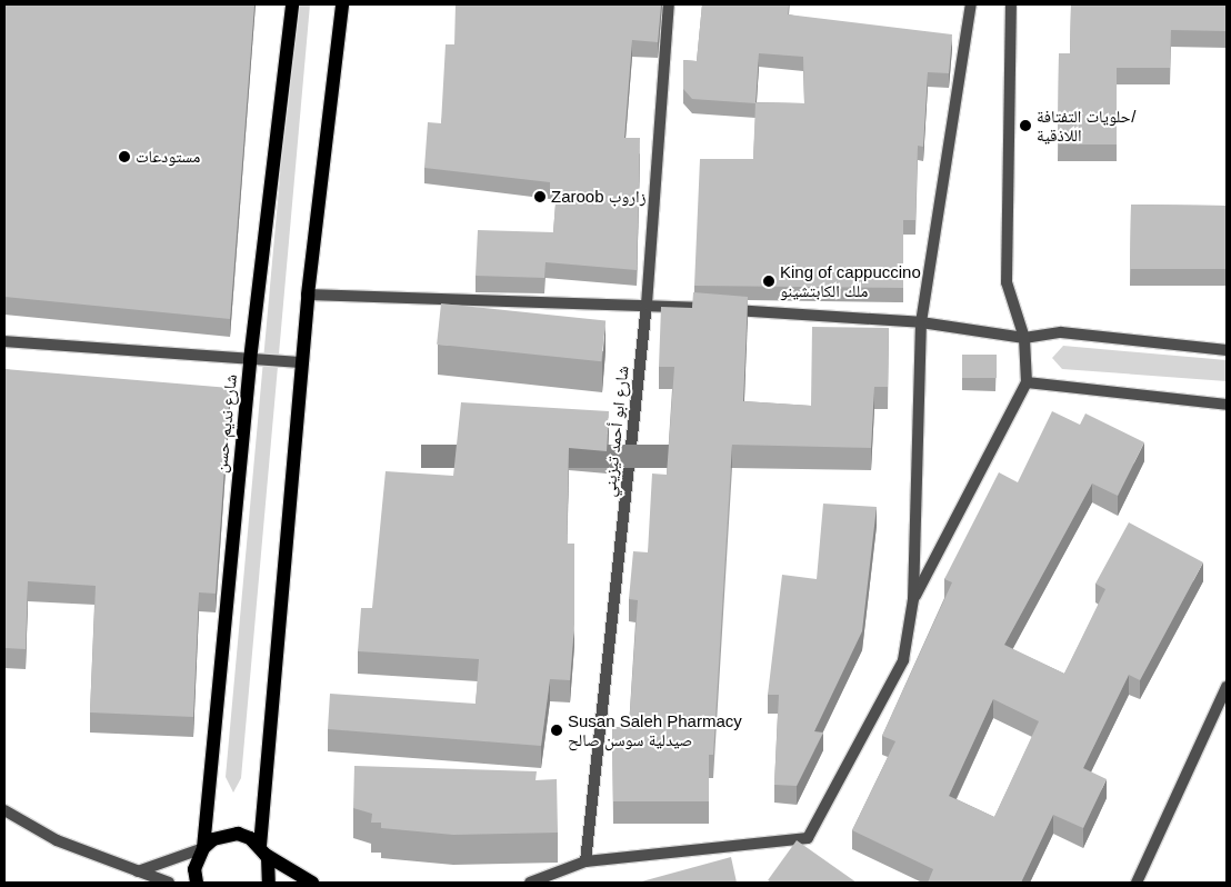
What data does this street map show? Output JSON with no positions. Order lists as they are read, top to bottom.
{
  "streets": {
    "main road": ["شارع نديم حسن"],
    "street": ["شارع ابو أحمد تيزيني"]
  },
  "places": [
    "حلويات التفتافة/ اللاذقية",
    "مستودعات",
    "Zaroob زاروب",
    "King of cappuccino ملك الكابتشينو",
    "Susan Saleh Pharmacy صيدلية سوسن صالح"
  ]
}
